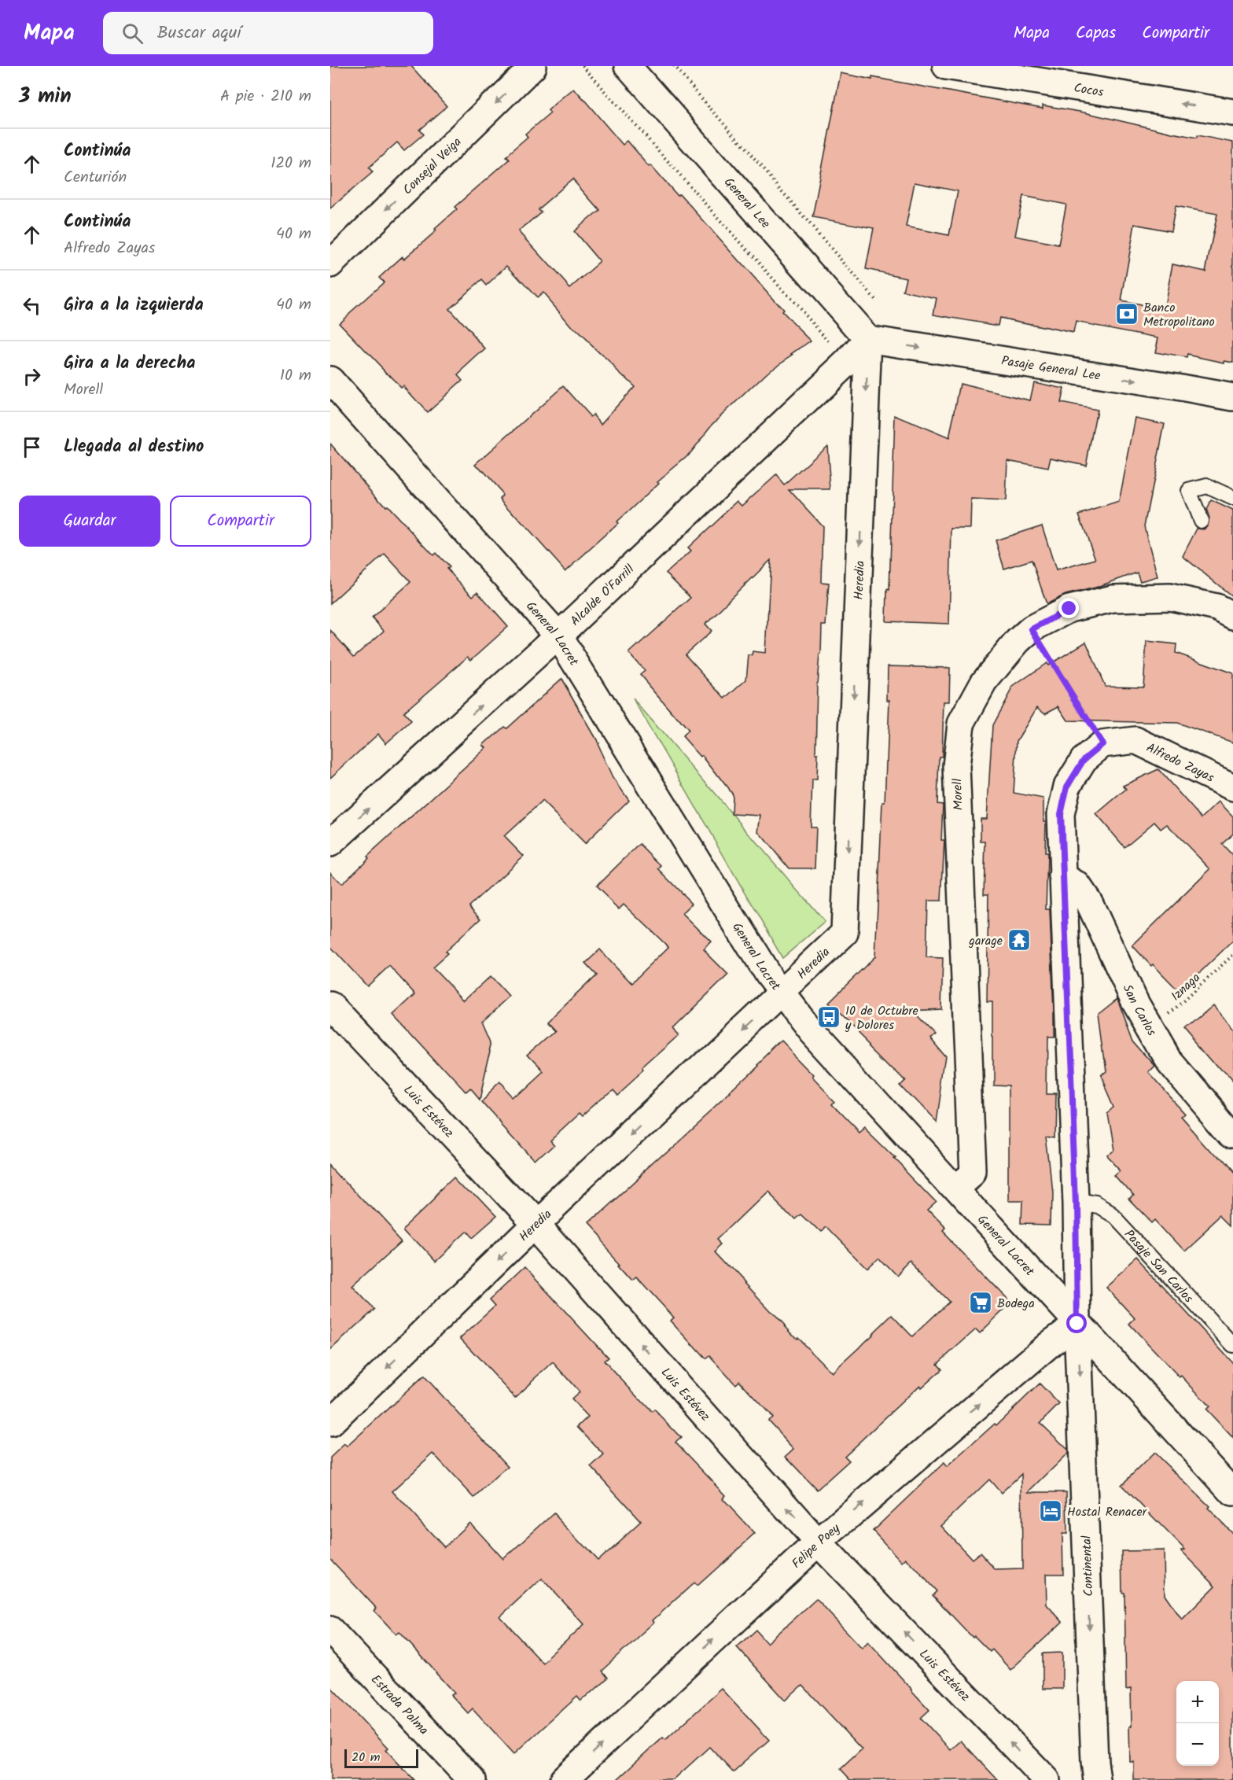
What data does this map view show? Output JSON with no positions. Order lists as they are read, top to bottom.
{
  "streets": {
    "street": [
      "Cocos",
      "Consejal Veiga",
      "General Lee",
      "Pasaje General Lee",
      "Heredia",
      "Alcalde O'Farrill",
      "General Lacret",
      "Alfredo Zayas",
      "Morell",
      "San Carlos",
      "Luis Estévez",
      "Felipe Poey",
      "Continental",
      "Estrada Palma"
    ],
    "lane": ["Pasaje San Carlos"],
    "path": ["Iznaga"]
  },
  "crossings": [
    ["General Lee", "Pasaje General Lee"],
    ["General Lee", "Heredia"],
    ["General Lee", "Alcalde O'Farrill"],
    ["Pasaje General Lee", "Heredia"],
    ["Pasaje General Lee", "Alcalde O'Farrill"],
    ["Heredia", "Alcalde O'Farrill"],
    ["Heredia", "General Lacret"],
    ["Heredia", "Luis Estévez"],
    ["Alcalde O'Farrill", "General Lacret"],
    ["General Lacret", "Morell"],
    ["General Lacret", "Felipe Poey"],
    ["General Lacret", "Continental"],
    ["Iznaga", "San Carlos"],
    ["San Carlos", "Continental"],
    ["Luis Estévez", "Felipe Poey"],
    ["Pasaje San Carlos", "Continental"],
    ["Felipe Poey", "Continental"]
  ],
  "one_way": [
    "Cocos",
    "Consejal Veiga",
    "Pasaje General Lee",
    "Heredia",
    "Alcalde O'Farrill",
    "Luis Estévez",
    "Felipe Poey",
    "Continental"
  ],
  "places": {
    "bank": ["Banco Metropolitano"],
    "temple": ["garage"],
    "bus stop": ["10 de Octubre y Dolores"],
    "supermarket": ["Bodega"],
    "hotel": ["Hostal Renacer"]
  },
  "scale_bar": "20 m",
  "page": {
    "header": "Mapa",
    "search": "Buscar aquí",
    "nav": ["Mapa", "Capas", "Compartir"],
    "heading": ["3 min", "A pie · 210 m"],
    "list": [
      ["Continúa", "Centurión", "120 m"],
      ["Continúa", "Alfredo Zayas", "40 m"],
      ["Gira a la izquierda", "40 m"],
      ["Gira a la derecha", "Morell", "10 m"],
      "Llegada al destino"
    ],
    "buttons": ["Guardar", "Compartir"],
    "map_buttons": ["+", "−"],
    "scale": "20 m"
  }
}
